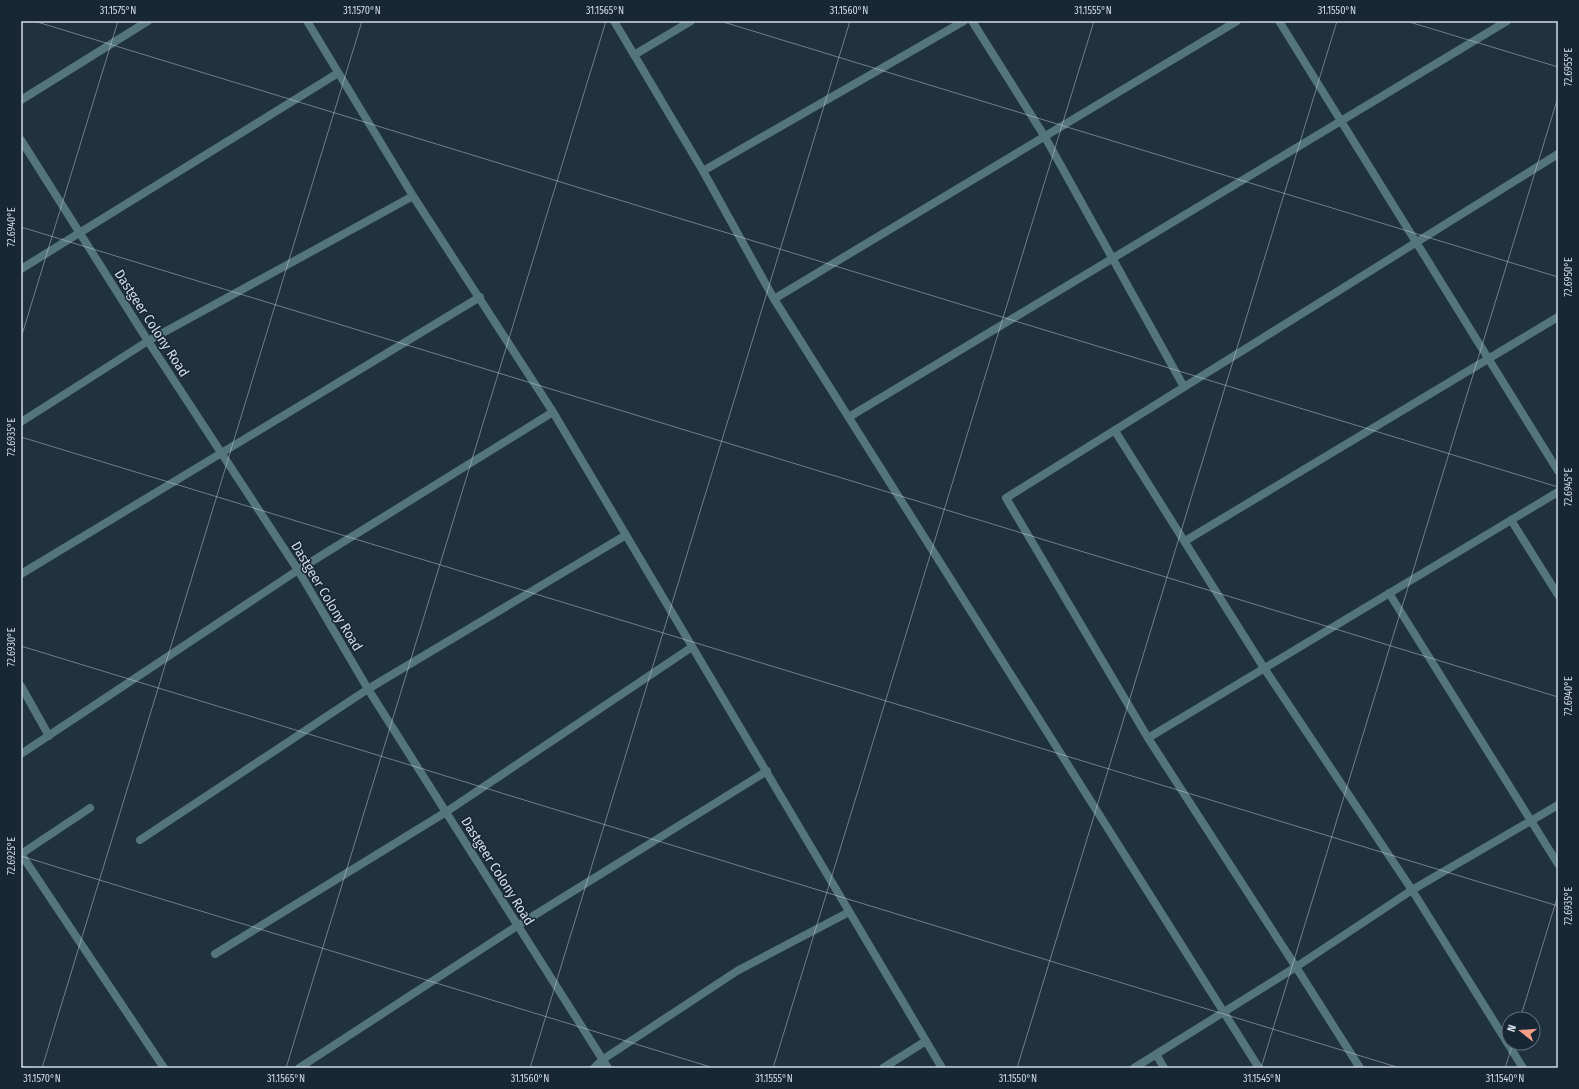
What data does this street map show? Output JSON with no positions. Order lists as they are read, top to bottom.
{
  "streets": {
    "street": ["Dastgeer Colony Road"]
  },
  "north": "left",
  "coordinates": [
    "31.1575°N",
    "31.1570°N",
    "31.1565°N",
    "31.1560°N",
    "31.1555°N",
    "31.1550°N",
    "72.6955°E",
    "72.6940°E",
    "72.6950°E",
    "72.6935°E",
    "72.6945°E",
    "72.6930°E",
    "72.6925°E",
    "31.1545°N",
    "31.1540°N"
  ]
}
